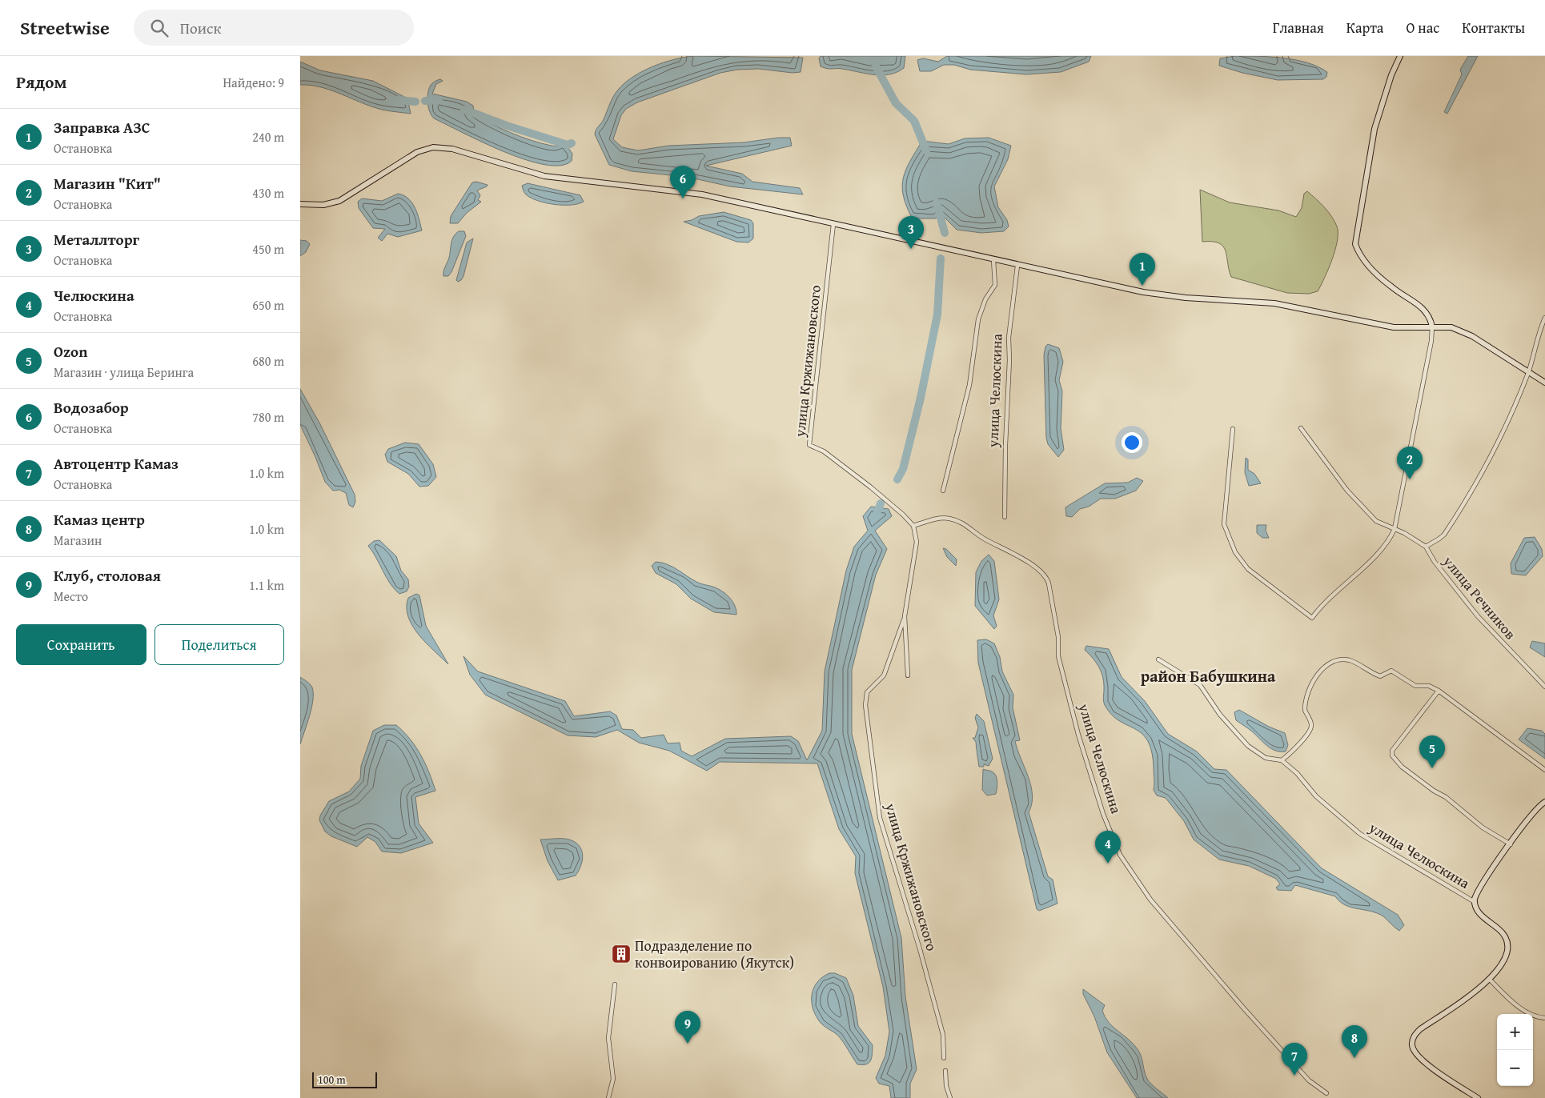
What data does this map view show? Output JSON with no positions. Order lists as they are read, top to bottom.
{
  "streets": {
    "main road": ["улица Челюскина"],
    "street": ["улица Кржижановского", "улица Речников"]
  },
  "crossings": [
    ["улица Кржижановского", "улица Челюскина"]
  ],
  "districts": ["район Бабушкина"],
  "places": {
    "building": ["Подразделение по конвоированию (Якутск)"]
  },
  "scale_bar": "100 m",
  "page": {
    "header": "Streetwise",
    "search": "Поиск",
    "nav": [
      "Главная",
      "Карта",
      "О нас",
      "Контакты"
    ],
    "heading": ["Рядом", "Найдено: 9"],
    "list": [
      {
        "mark": "1",
        "name": "Заправка АЗС",
        "note": "Остановка",
        "value": "240 m"
      },
      {
        "mark": "2",
        "name": "Магазин \"Кит\"",
        "note": "Остановка",
        "value": "430 m"
      },
      {
        "mark": "3",
        "name": "Металлторг",
        "note": "Остановка",
        "value": "450 m"
      },
      {
        "mark": "4",
        "name": "Челюскина",
        "note": "Остановка",
        "value": "650 m"
      },
      {
        "mark": "5",
        "name": "Ozon",
        "note": "Магазин · улица Беринга",
        "value": "680 m"
      },
      {
        "mark": "6",
        "name": "Водозабор",
        "note": "Остановка",
        "value": "780 m"
      },
      {
        "mark": "7",
        "name": "Автоцентр Камаз",
        "note": "Остановка",
        "value": "1.0 km"
      },
      {
        "mark": "8",
        "name": "Камаз центр",
        "note": "Магазин",
        "value": "1.0 km"
      },
      {
        "mark": "9",
        "name": "Клуб, столовая",
        "note": "Место",
        "value": "1.1 km"
      }
    ],
    "pins": [
      "6",
      "3",
      "1",
      "2",
      "5",
      "4",
      "9",
      "8",
      "7"
    ],
    "buttons": ["Сохранить", "Поделиться"],
    "map_buttons": ["+", "−"],
    "scale": "100 m"
  }
}
